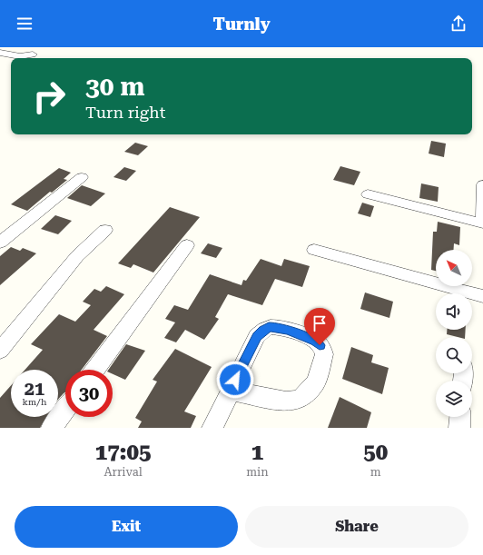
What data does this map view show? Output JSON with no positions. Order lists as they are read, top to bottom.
{
  "north": "top left",
  "page": {
    "header": "Turnly",
    "turn": ["30 m", "Turn right"],
    "speed": "21 km/h",
    "limit": "30",
    "eta": [
      "17:05",
      "Arrival",
      "1",
      "min",
      "50",
      "m"
    ],
    "buttons": ["Exit", "Share"]
  }
}
